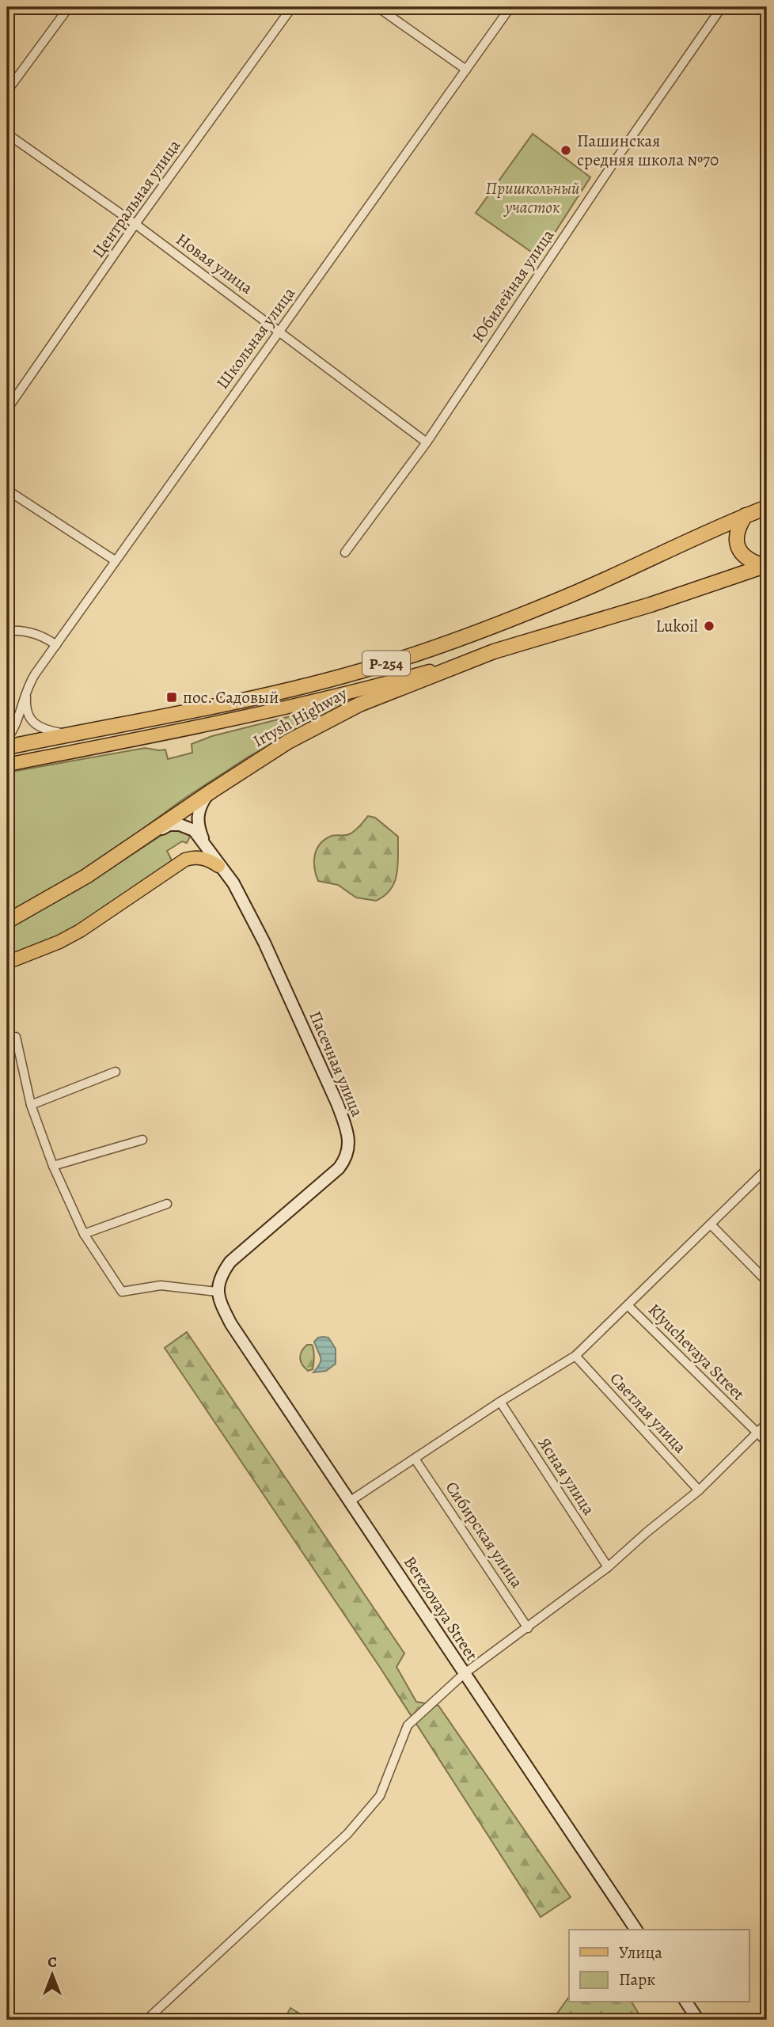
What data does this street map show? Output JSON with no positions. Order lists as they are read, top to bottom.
{
  "streets": {
    "highway": ["Р-254", "Irtysh Highway"],
    "main road": ["Пасечная улица", "Berezovaya Street"],
    "street": [
      "Центральная улица",
      "Новая улица",
      "Юбилейная улица",
      "Школьная улица",
      "Klyuchevaya Street",
      "Светлая улица",
      "Ясная улица",
      "Сибирская улица"
    ]
  },
  "crossings": [
    ["Центральная улица", "Новая улица"],
    ["Новая улица", "Юбилейная улица"],
    ["Новая улица", "Школьная улица"],
    ["Пасечная улица", "Berezovaya Street"]
  ],
  "parks": ["Пришкольный участок"],
  "places": {
    "other": ["Пашинская средняя школа №70", "Lukoil"],
    "transit": ["пос. Садовый"]
  },
  "legend": ["Улица", "Парк"],
  "north": "top"
}
